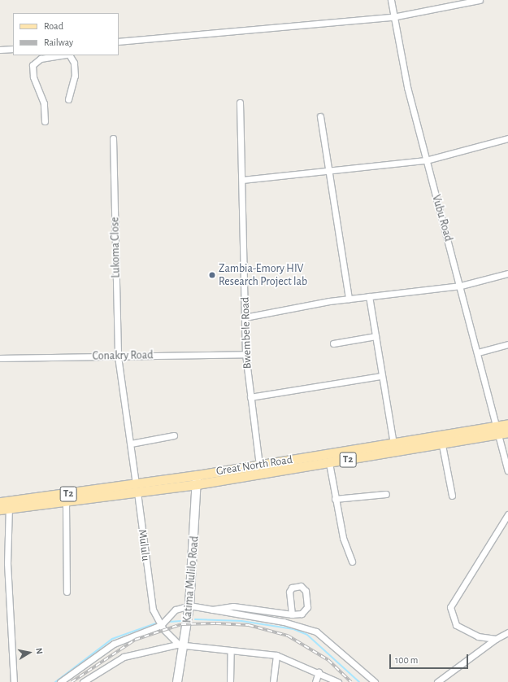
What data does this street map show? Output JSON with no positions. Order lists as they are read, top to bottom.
{
  "streets": {
    "main road": ["T2", "Great North Road", "Katima Mulilo Road"],
    "street": [
      "Vubu Road",
      "Lukoma Close",
      "Bwembele Road",
      "Conakry Road",
      "Mululu"
    ]
  },
  "crossings": [
    ["Vubu Road", "Great North Road"],
    ["Lukoma Close", "Conakry Road"],
    ["Lukoma Close", "Mululu"],
    ["Bwembele Road", "Conakry Road"],
    ["Bwembele Road", "Great North Road"],
    ["Great North Road", "Mululu"],
    ["Great North Road", "Katima Mulilo Road"],
    ["Mululu", "Katima Mulilo Road"]
  ],
  "places": ["Zambia-Emory HIV Research Project lab"],
  "legend": ["Road", "Railway"],
  "scale_bar": "100 m",
  "north": "right"
}
